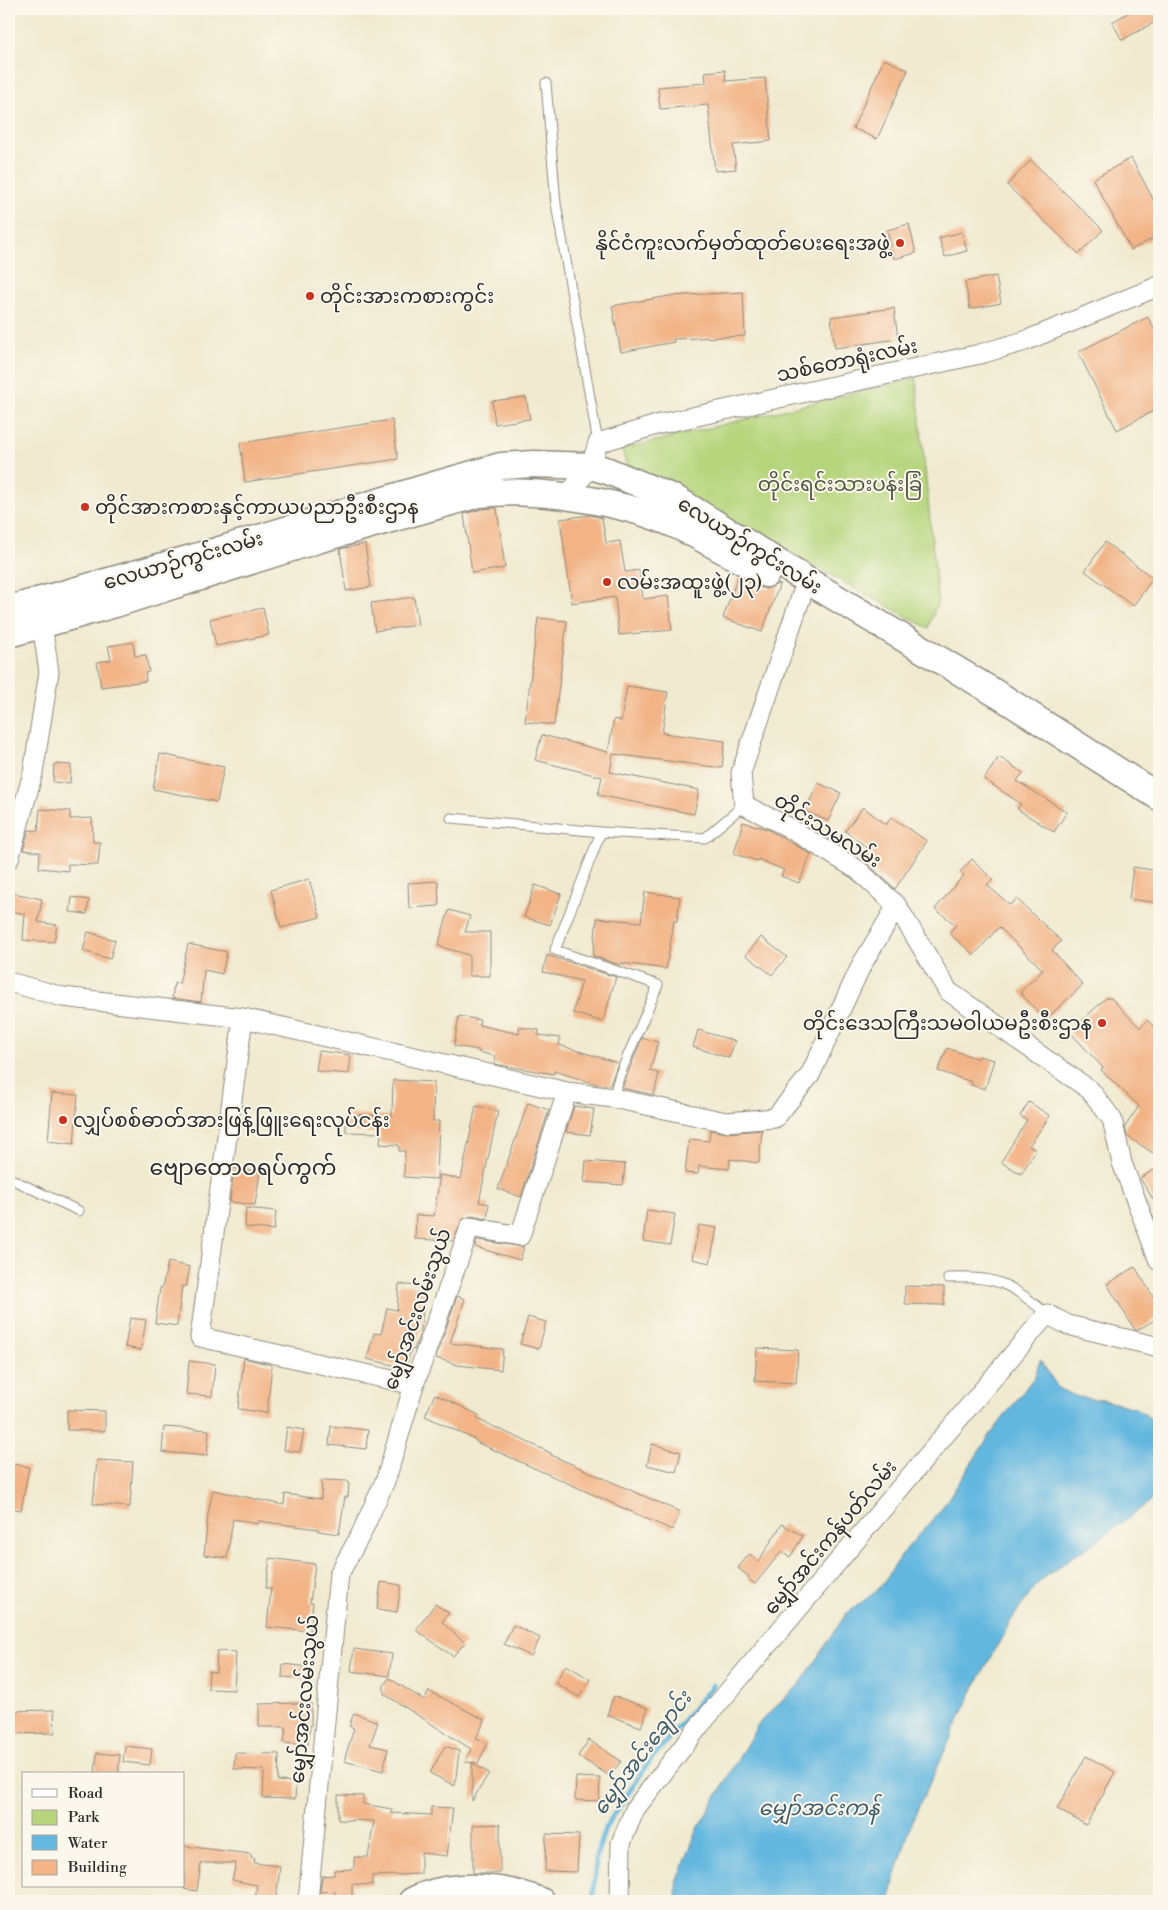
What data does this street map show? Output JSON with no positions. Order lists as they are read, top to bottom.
{
  "streets": {
    "street": [
      "သစ်တောရုံးလမ်း",
      "လေယာဉ်ကွင်းလမ်း",
      "တိုင်းသမလမ်း",
      "မျှော်အင်းလမ်းသွယ်",
      "မျှော်အင်းကန်ပတ်လမ်း"
    ]
  },
  "crossings": [
    ["သစ်တောရုံးလမ်း", "လေယာဉ်ကွင်းလမ်း"],
    ["လေယာဉ်ကွင်းလမ်း", "တိုင်းသမလမ်း"]
  ],
  "districts": ["ဗျောတောဝရပ်ကွက်"],
  "water": ["မျှော်အင်းချောင်း", "မျှော်အင်းကန်"],
  "parks": ["တိုင်းရင်းသားပန်းခြံ"],
  "places": [
    "နိုင်ငံကူးလက်မှတ်ထုတ်ပေးရေးအဖွဲ့",
    "တိုင်းအားကစားကွင်း",
    "တိုင်အားကစားနှင့်ကာယပညာဦးစီးဌာန",
    "လမ်းအထူးဖွဲ့(၂၃)",
    "တိုင်းဒေသကြီးသမဝါယမဦးစီးဌာန",
    "လျှပ်စစ်ဓာတ်အားဖြန့်ဖြူးရေးလုပ်ငန်း"
  ],
  "legend": [
    "Road",
    "Park",
    "Water",
    "Building"
  ]
}
